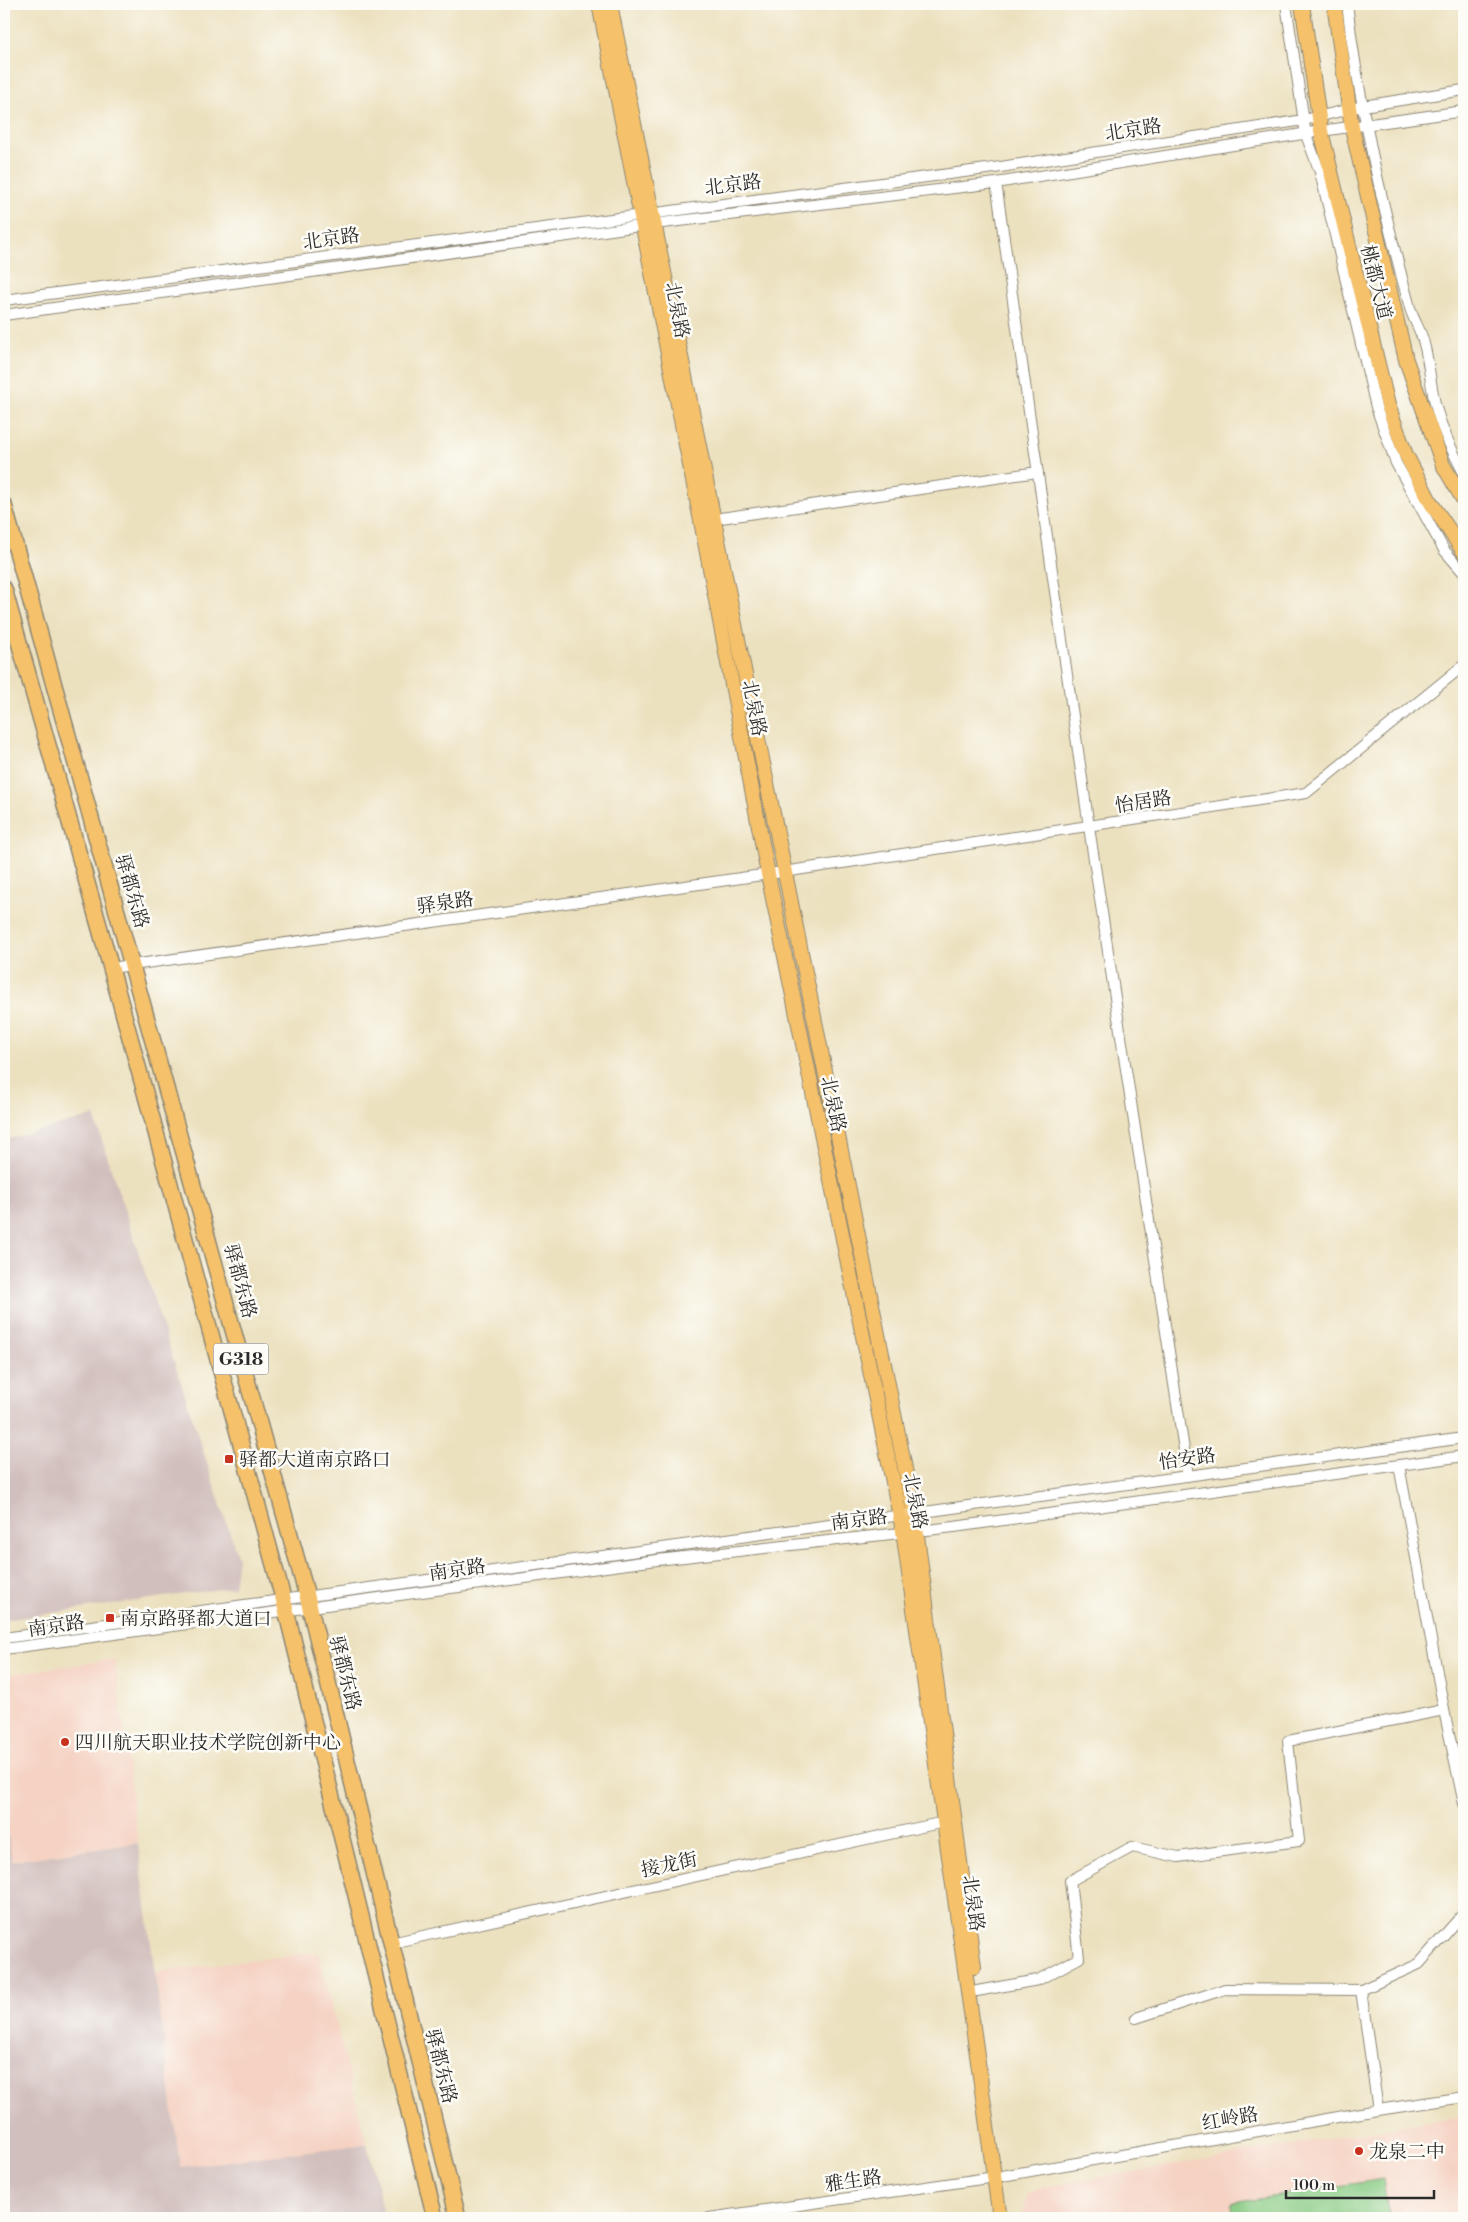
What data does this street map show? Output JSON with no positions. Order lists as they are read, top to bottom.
{
  "streets": {
    "highway": ["驿都东路", "G318"],
    "main road": ["桃都大道", "北泉路"],
    "street": [
      "北京路",
      "怡居路",
      "驿泉路",
      "怡安路",
      "南京路",
      "接龙街",
      "红岭路",
      "雅生路"
    ]
  },
  "crossings": [
    ["北京路", "桃都大道"],
    ["北京路", "北泉路"],
    ["北泉路", "怡居路"],
    ["北泉路", "驿泉路"],
    ["北泉路", "怡安路"],
    ["北泉路", "南京路"],
    ["北泉路", "接龙街"],
    ["北泉路", "红岭路"],
    ["北泉路", "雅生路"],
    ["怡居路", "驿泉路"],
    ["驿都东路", "驿泉路"],
    ["驿都东路", "怡安路"],
    ["驿都东路", "南京路"],
    ["驿都东路", "接龙街"],
    ["驿泉路", "G318"],
    ["G318", "南京路"],
    ["怡安路", "南京路"],
    ["红岭路", "雅生路"]
  ],
  "places": {
    "transit": ["驿都大道南京路口", "南京路驿都大道口"],
    "other": ["四川航天职业技术学院创新中心", "龙泉二中"]
  },
  "scale_bar": "100 m"
}
